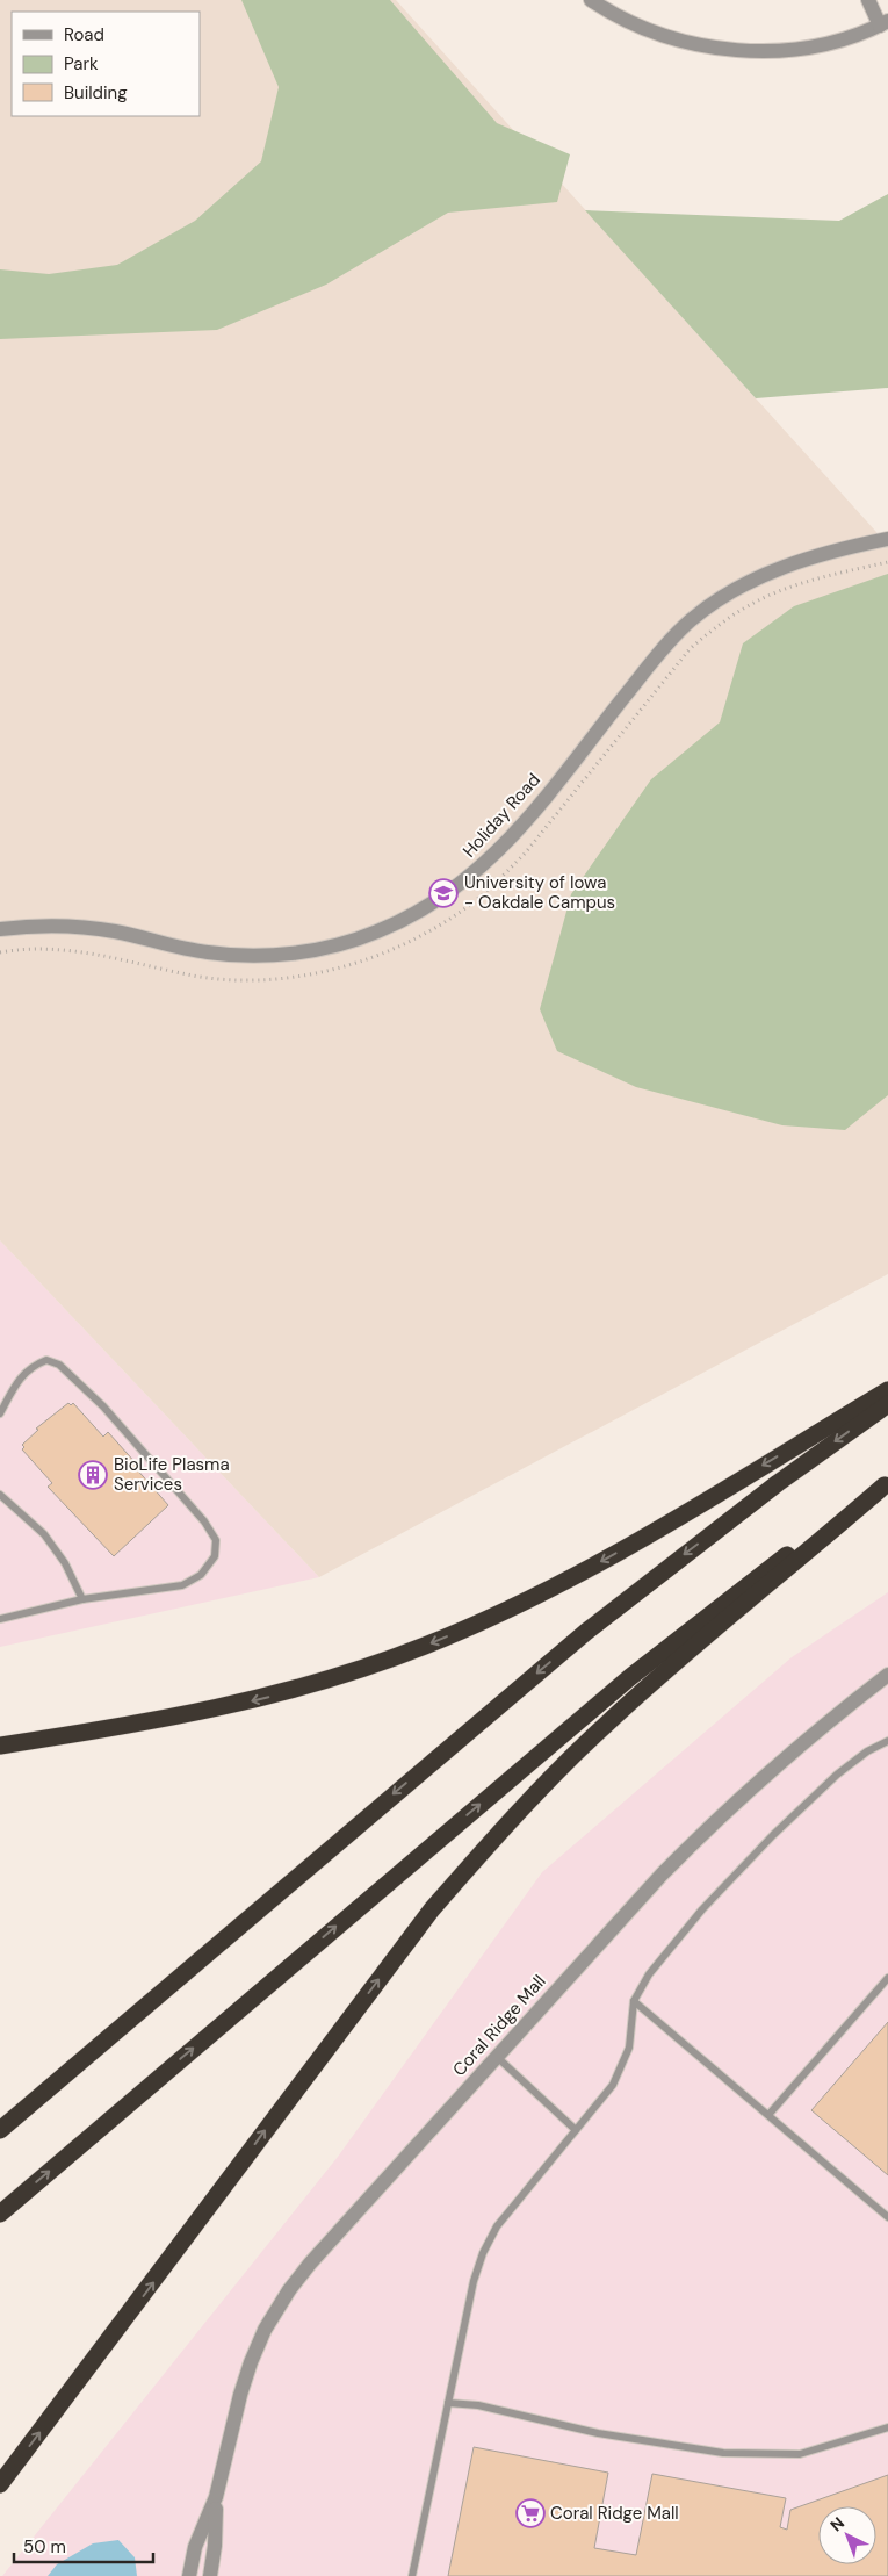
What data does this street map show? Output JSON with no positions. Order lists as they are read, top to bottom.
{
  "streets": {
    "street": ["Holiday Road", "Coral Ridge Mall"]
  },
  "places": {
    "school or university": ["University of Iowa - Oakdale Campus"],
    "building": ["BioLife Plasma Services"],
    "supermarket": ["Coral Ridge Mall"]
  },
  "legend": ["Road", "Park", "Building"],
  "scale_bar": "50 m",
  "north": "top left"
}
